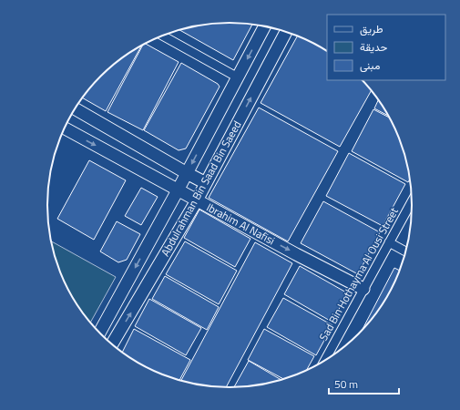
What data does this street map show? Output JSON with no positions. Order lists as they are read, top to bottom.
{
  "streets": {
    "street": ["Abdulrahman Bin Saad Bin Saeed", "Ibrahim Al Nafisi", "Sad Bin Hothayma Al Ousi Street"]
  },
  "crossings": [
    ["Abdulrahman Bin Saad Bin Saeed", "Ibrahim Al Nafisi"],
    ["Ibrahim Al Nafisi", "Sad Bin Hothayma Al Ousi Street"]
  ],
  "legend": ["طريق", "حديقة", "مبنى"],
  "scale_bar": "50 m"
}
